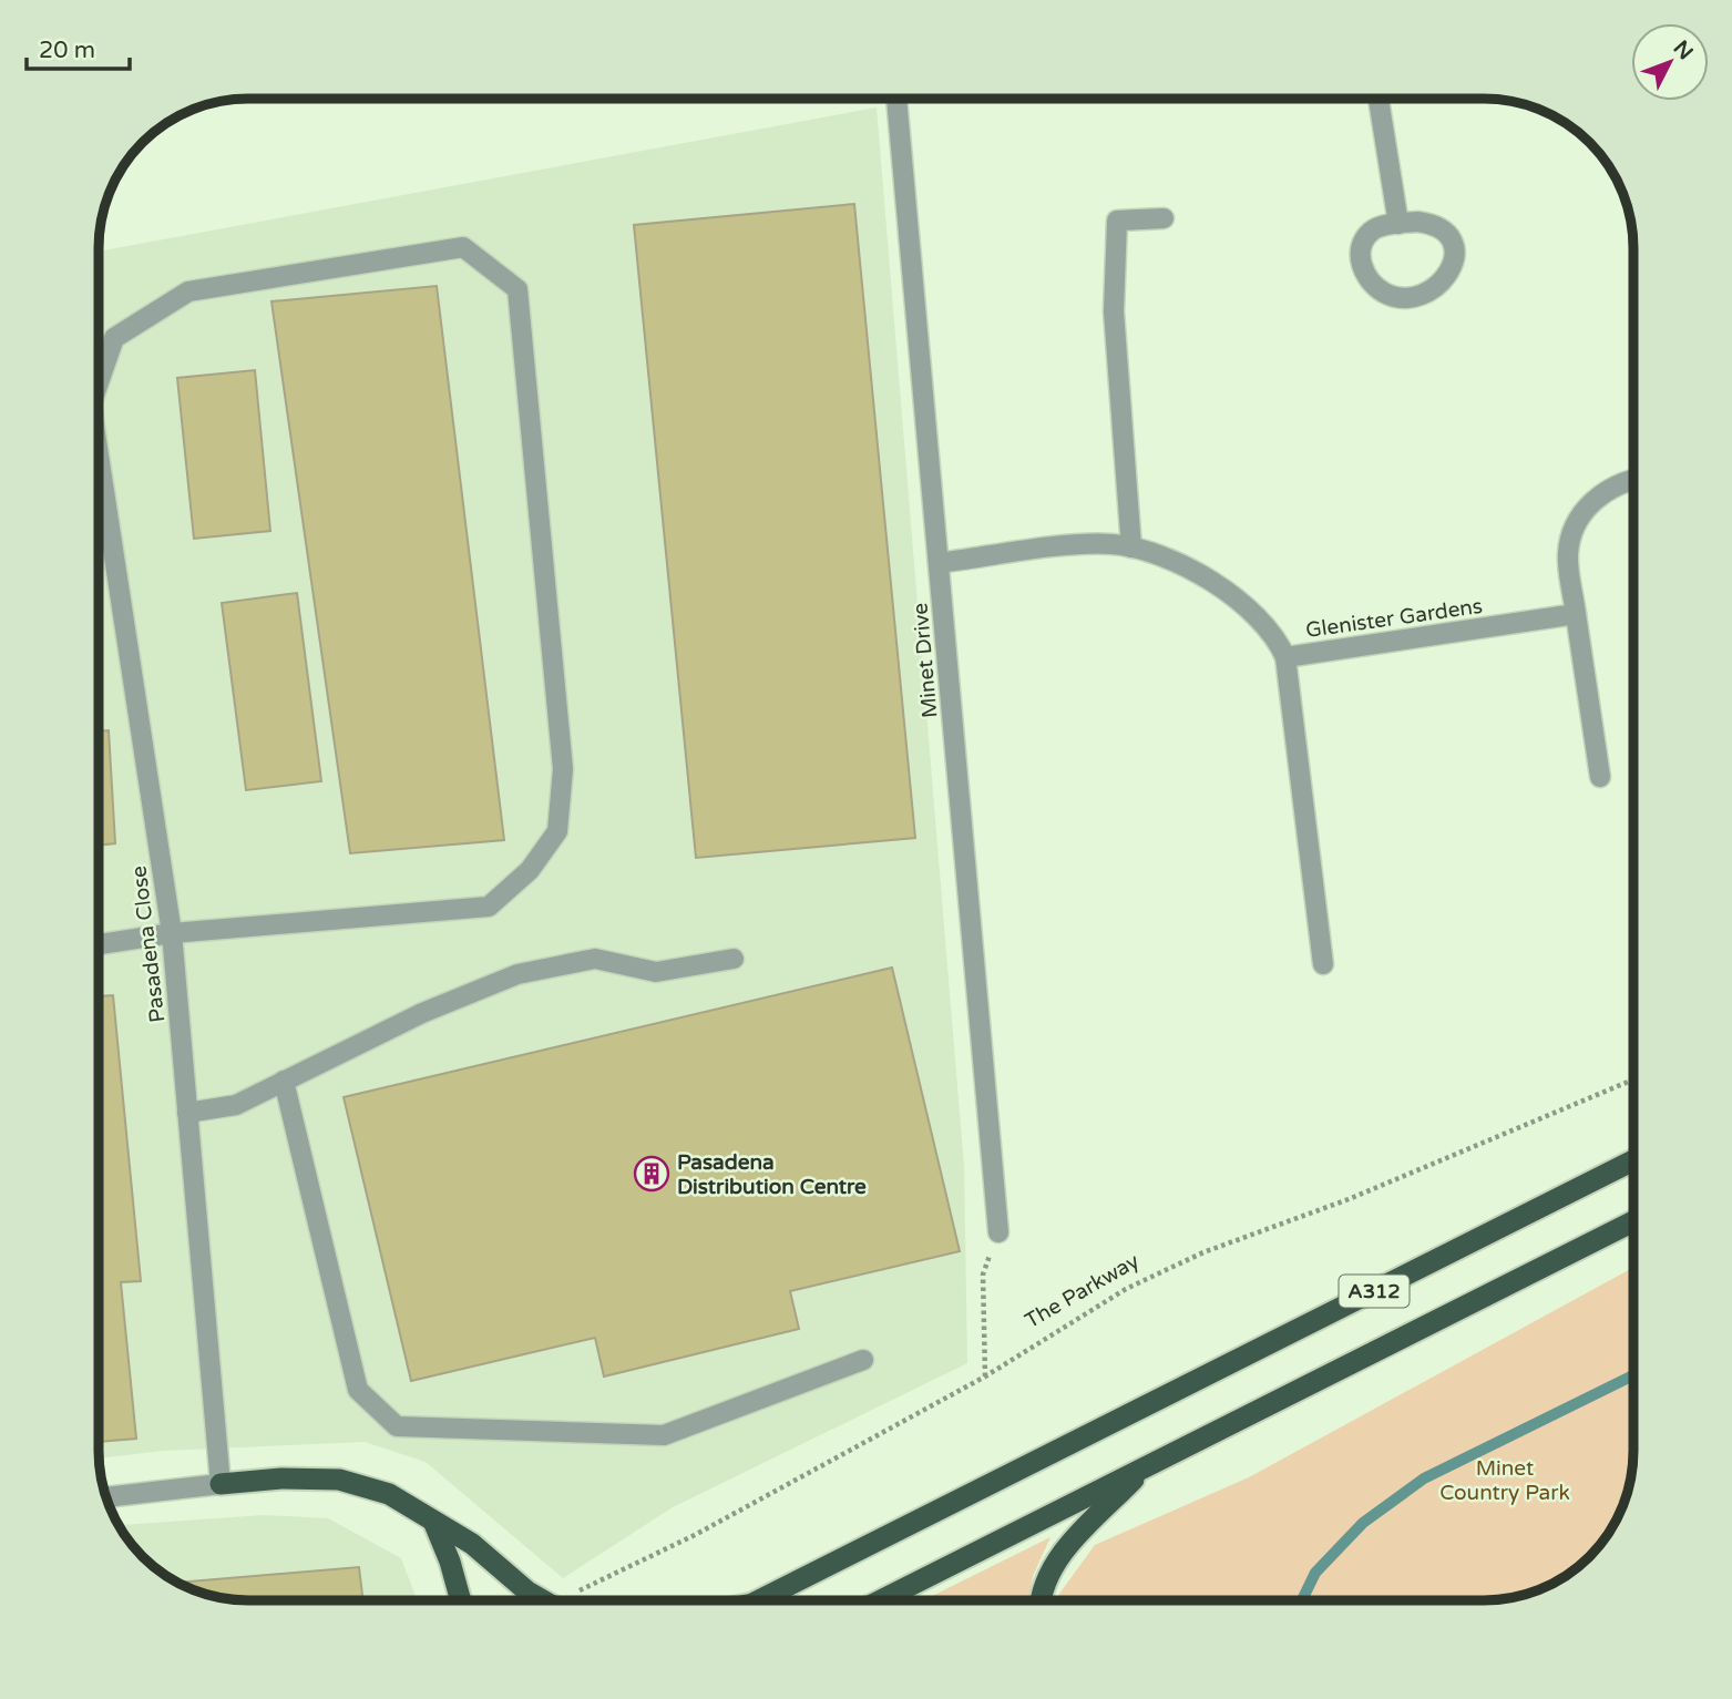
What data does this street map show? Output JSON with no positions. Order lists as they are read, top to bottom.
{
  "streets": {
    "highway": ["A312"],
    "street": ["Glenister Gardens", "Minet Drive", "Pasadena Close"],
    "path": ["The Parkway"]
  },
  "crossings": [
    ["Glenister Gardens", "Minet Drive"]
  ],
  "parks": ["Minet Country Park"],
  "places": {
    "building": ["Pasadena Distribution Centre"]
  },
  "scale_bar": "20 m",
  "north": "top right"
}
